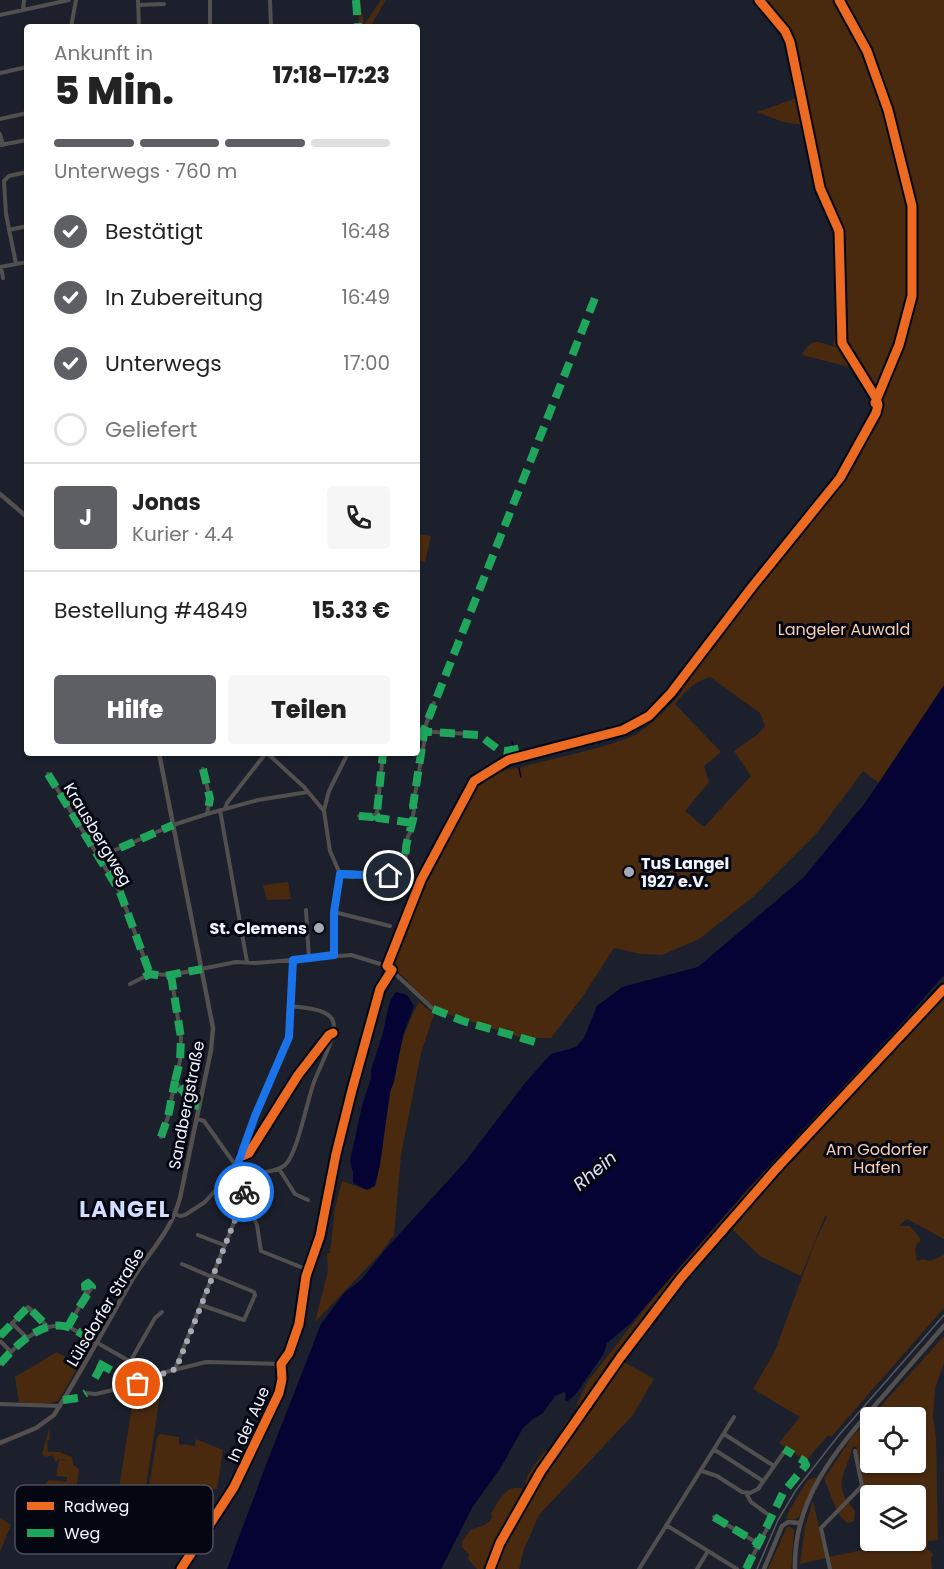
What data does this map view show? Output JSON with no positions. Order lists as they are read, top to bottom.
{
  "streets": {
    "street": [
      "Krausbergweg",
      "Sandbergstraße",
      "Lülsdorfer Straße",
      "In der Aue"
    ]
  },
  "crossings": [
    ["Sandbergstraße", "Lülsdorfer Straße"]
  ],
  "districts": ["LANGEL"],
  "water": ["Rhein"],
  "parks": ["Langeler Auwald", "Am Godorfer Hafen"],
  "places": ["TuS Langel 1927 e.V.", "St. Clemens"],
  "legend": ["Radweg", "Weg"],
  "page": {
    "heading": ["5 Min.", "Ankunft in", "17:18–17:23"],
    "panel": [
      "Jonas",
      "Kurier · 4.4",
      "Bestellung #4849",
      "15.33 €"
    ],
    "bar": "Unterwegs · 760 m",
    "list": [
      ["Bestätigt", "16:48"],
      ["In Zubereitung", "16:49"],
      ["Unterwegs", "17:00"],
      "Geliefert"
    ],
    "round": "J",
    "buttons": ["Hilfe", "Teilen"]
  }
}
